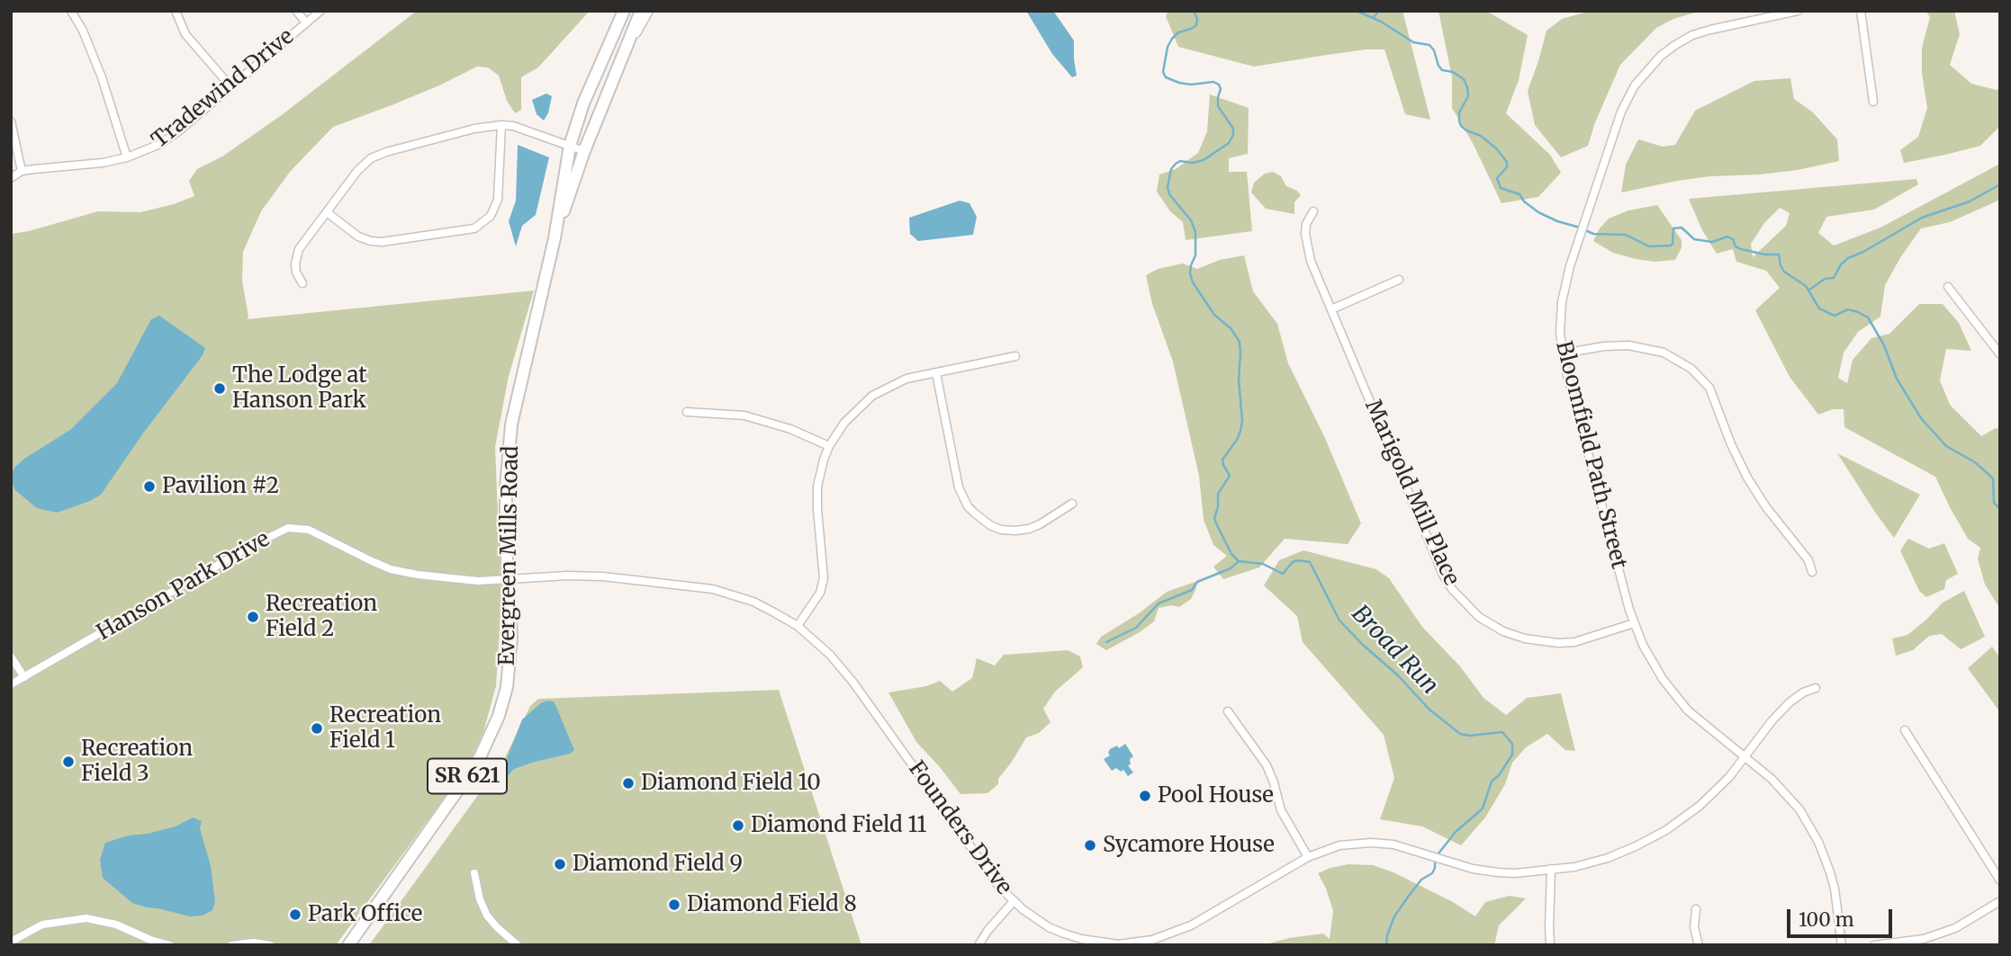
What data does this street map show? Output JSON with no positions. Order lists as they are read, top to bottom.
{
  "streets": {
    "main road": ["Evergreen Mills Road", "SR 621"],
    "street": [
      "Tradewind Drive",
      "Bloomfield Path Street",
      "Marigold Mill Place",
      "Hanson Park Drive",
      "Founders Drive"
    ]
  },
  "crossings": [
    ["Bloomfield Path Street", "Marigold Mill Place"],
    ["Bloomfield Path Street", "Founders Drive"],
    ["Evergreen Mills Road", "Hanson Park Drive"],
    ["Evergreen Mills Road", "SR 621"],
    ["Evergreen Mills Road", "Founders Drive"],
    ["Hanson Park Drive", "Founders Drive"]
  ],
  "water": ["Broad Run"],
  "places": [
    "The Lodge at Hanson Park",
    "Pavilion #2",
    "Recreation Field 2",
    "Recreation Field 1",
    "Recreation Field 3",
    "Diamond Field 10",
    "Pool House",
    "Diamond Field 11",
    "Sycamore House",
    "Diamond Field 9",
    "Diamond Field 8",
    "Park Office"
  ],
  "scale_bar": "100 m"
}
